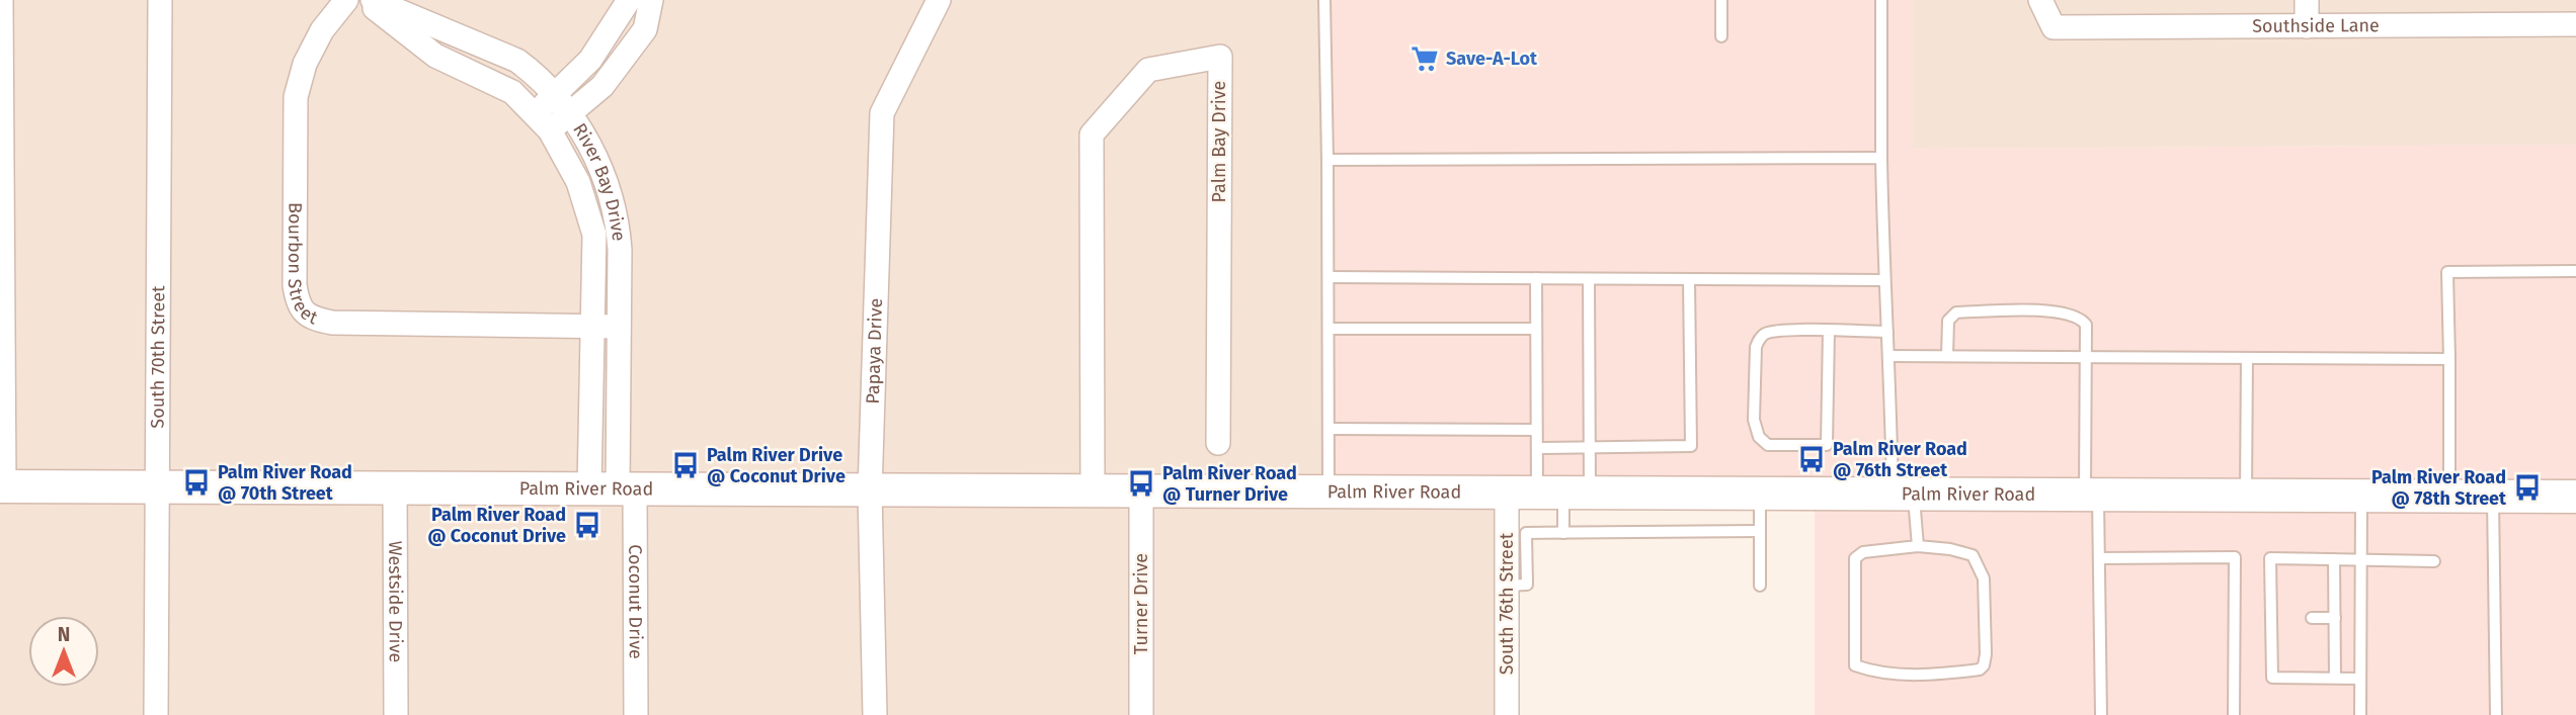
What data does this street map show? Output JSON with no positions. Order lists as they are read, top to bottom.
{
  "streets": {
    "street": [
      "Southside Lane",
      "Palm Bay Drive",
      "River Bay Drive",
      "Bourbon Street",
      "Papaya Drive",
      "South 70th Street",
      "Palm River Road",
      "Westside Drive",
      "Coconut Drive",
      "Turner Drive",
      "South 76th Street"
    ]
  },
  "crossings": [
    ["Palm Bay Drive", "Palm River Road"],
    ["River Bay Drive", "Bourbon Street"],
    ["River Bay Drive", "Palm River Road"],
    ["River Bay Drive", "Coconut Drive"],
    ["Papaya Drive", "Palm River Road"],
    ["South 70th Street", "Palm River Road"],
    ["Palm River Road", "Westside Drive"],
    ["Palm River Road", "Coconut Drive"],
    ["Palm River Road", "Turner Drive"],
    ["Palm River Road", "South 76th Street"]
  ],
  "places": {
    "supermarket": ["Save-A-Lot"],
    "bus stop": [
      "Palm River Road @ 76th Street",
      "Palm River Drive @ Coconut Drive",
      "Palm River Road @ 70th Street",
      "Palm River Road @ Turner Drive",
      "Palm River Road @ 78th Street",
      "Palm River Road @ Coconut Drive"
    ]
  },
  "north": "top"
}
